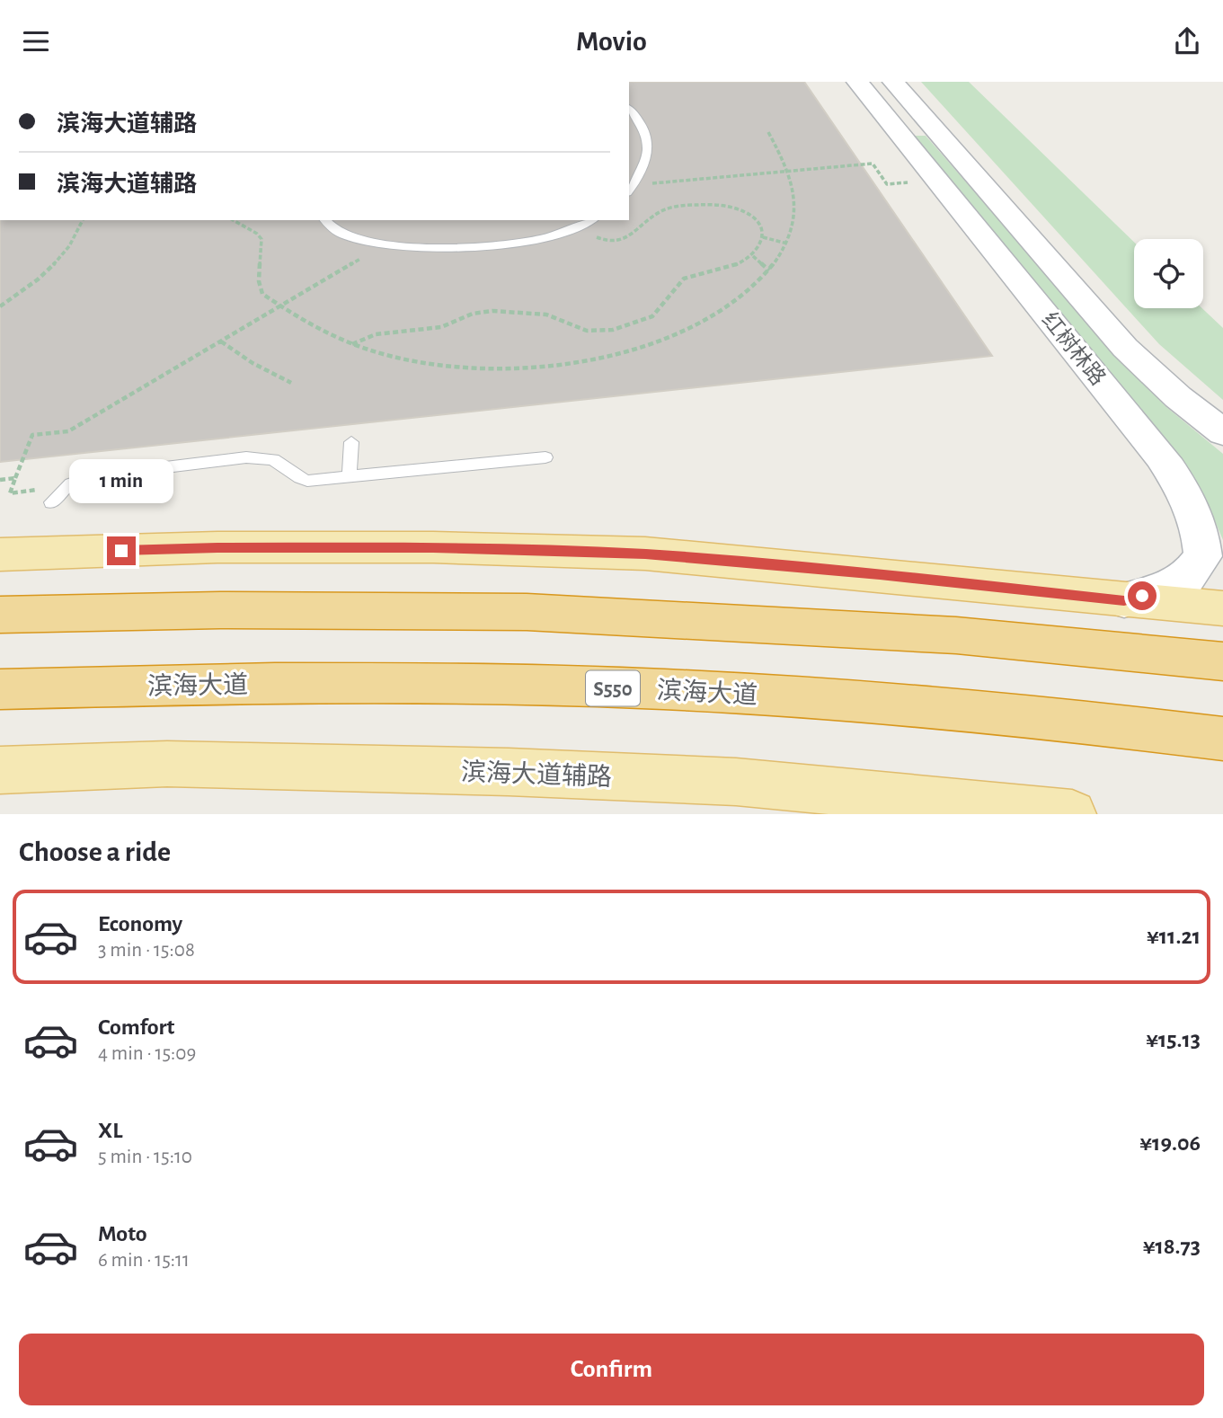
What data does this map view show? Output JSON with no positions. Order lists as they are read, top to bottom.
{
  "streets": {
    "highway": ["滨海大道", "S550"],
    "main road": ["滨海大道辅路"],
    "street": ["红树林路"]
  },
  "page": {
    "header": "Movio",
    "banner": ["滨海大道辅路", "滨海大道辅路"],
    "bubble": "1 min",
    "heading": "Choose a ride",
    "list": [
      {
        "name": "Economy",
        "note": "3 min · 15:08",
        "value": "¥11.21"
      },
      {
        "name": "Comfort",
        "note": "4 min · 15:09",
        "value": "¥15.13"
      },
      {
        "name": "XL",
        "note": "5 min · 15:10",
        "value": "¥19.06"
      },
      {
        "name": "Moto",
        "note": "6 min · 15:11",
        "value": "¥18.73"
      }
    ],
    "buttons": "Confirm"
  }
}
